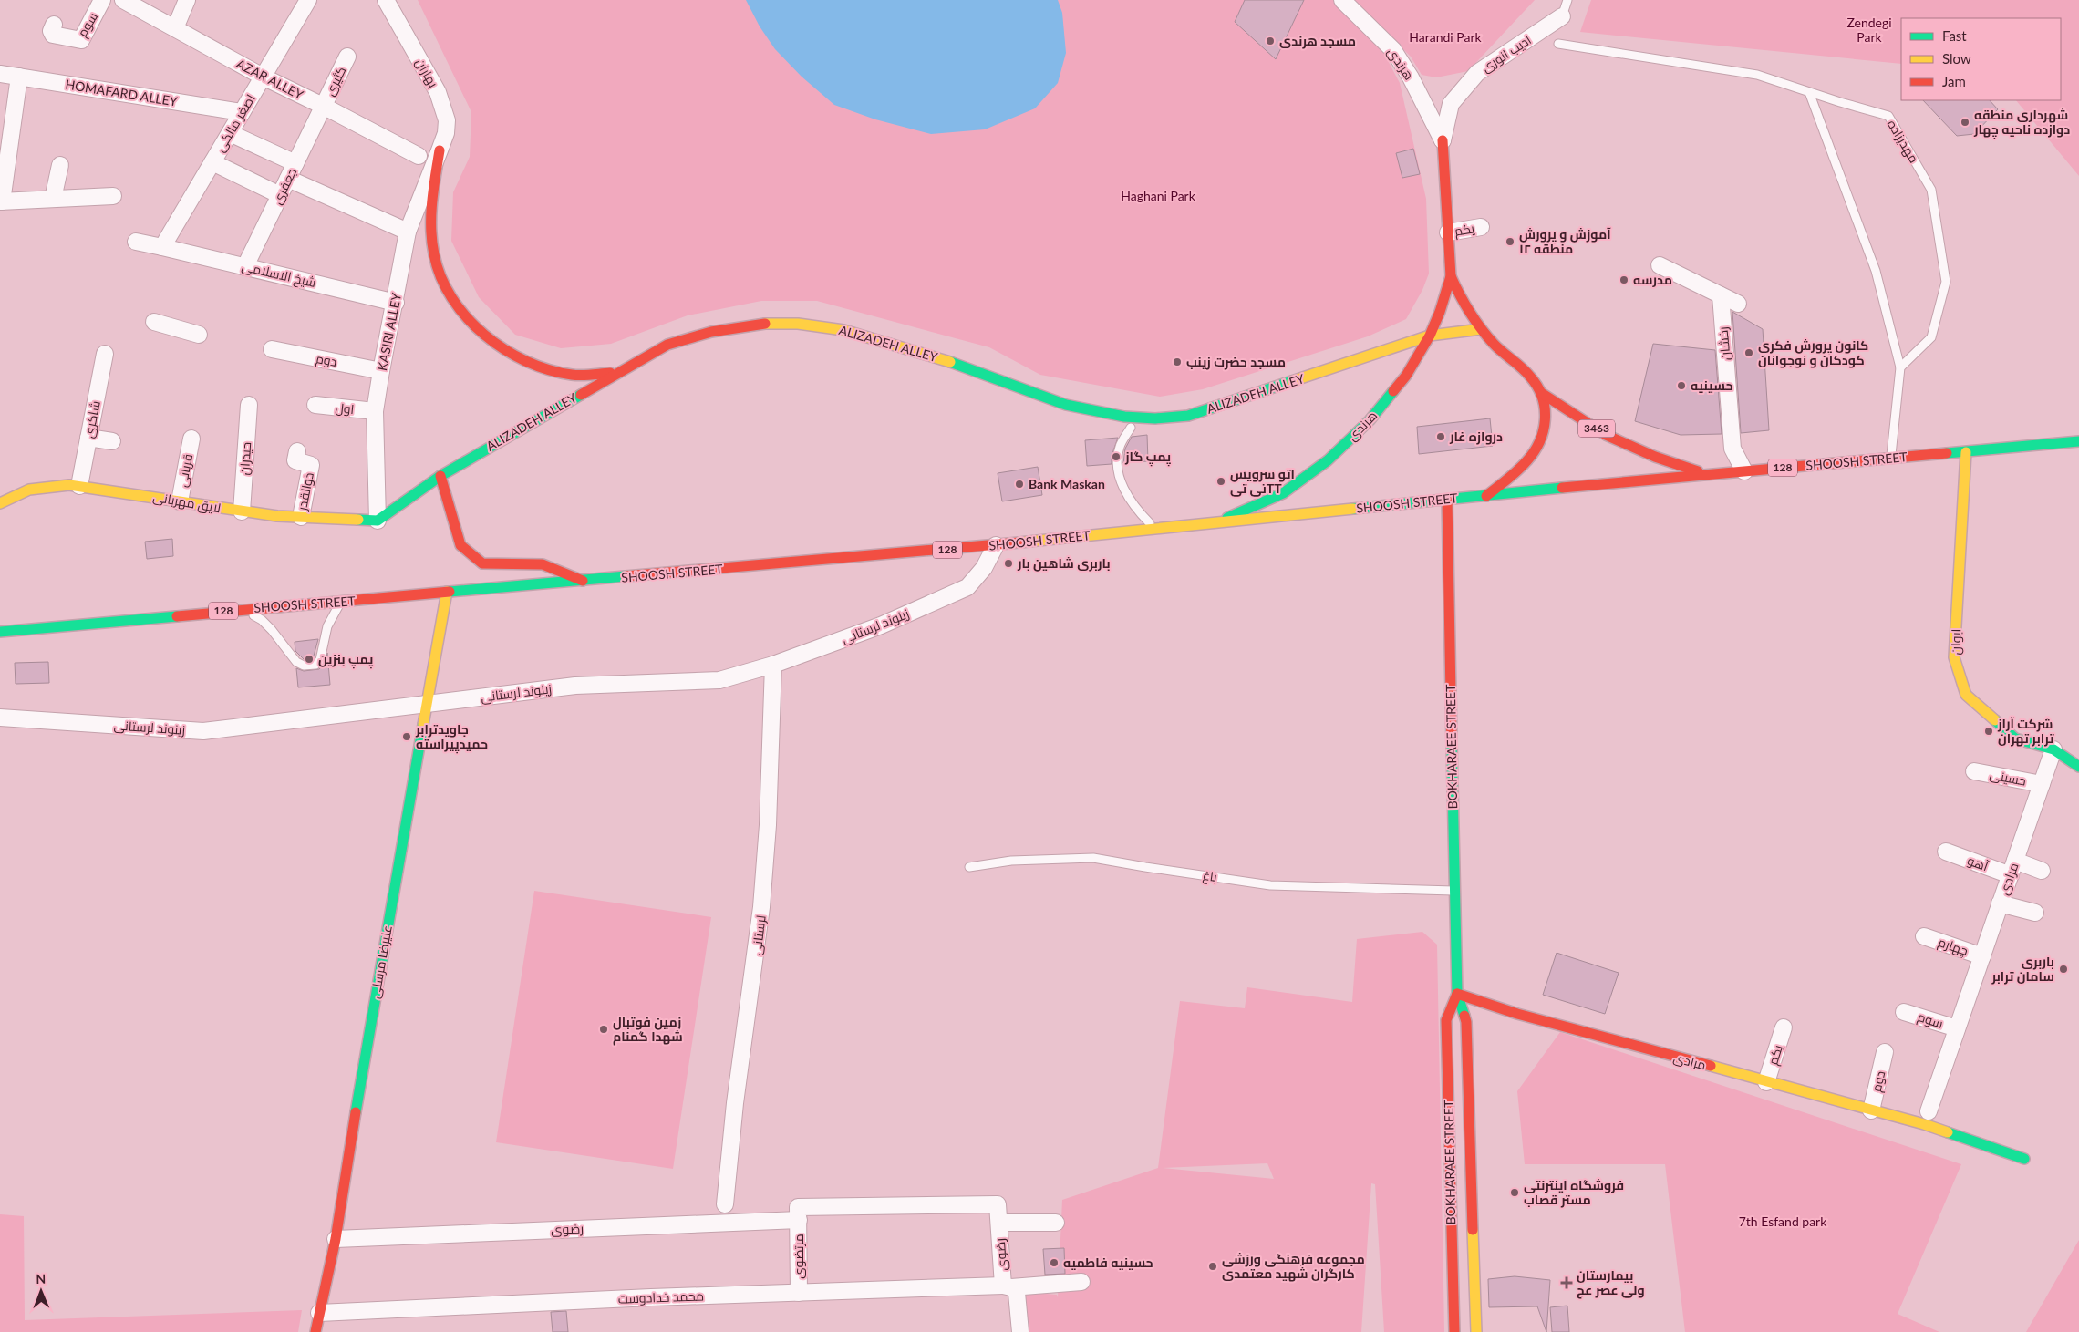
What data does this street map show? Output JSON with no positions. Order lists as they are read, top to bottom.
{
  "streets": {
    "street": [
      "سوم",
      "ادیب انوری",
      "هرندی",
      "بهاران",
      "AZAR ALLEY",
      "کثیری",
      "HOMAFARD ALLEY",
      "اصغر مالکی",
      "جعفری",
      "یکم",
      "شیخ الاسلامی",
      "KASIRI ALLEY",
      "ALIZADEH ALLEY",
      "رخشان",
      "دوم",
      "اول",
      "شاکری",
      "3463",
      "حیدران",
      "SHOOSH STREET",
      "128",
      "قربانی",
      "ذوالقدر",
      "لایق مهربانی",
      "زینوند لرستانی",
      "ایوان",
      "BOKHARAEE STREET",
      "حسینی",
      "آهو",
      "مرادی",
      "لرستانی",
      "چهارم",
      "علیرضا مرسلی",
      "رضوی",
      "مرتضوی",
      "محمد خدادوست"
    ],
    "lane": ["مهدیزاده", "باغ"]
  },
  "crossings": [
    ["سوم", "مرادی"],
    ["ادیب انوری", "هرندی"],
    ["هرندی", "یکم"],
    ["هرندی", "ALIZADEH ALLEY"],
    ["هرندی", "3463"],
    ["هرندی", "SHOOSH STREET"],
    ["بهاران", "KASIRI ALLEY"],
    ["AZAR ALLEY", "کثیری"],
    ["AZAR ALLEY", "اصغر مالکی"],
    ["AZAR ALLEY", "جعفری"],
    ["کثیری", "جعفری"],
    ["HOMAFARD ALLEY", "اصغر مالکی"],
    ["اصغر مالکی", "شیخ الاسلامی"],
    ["جعفری", "شیخ الاسلامی"],
    ["یکم", "مرادی"],
    ["شیخ الاسلامی", "KASIRI ALLEY"],
    ["KASIRI ALLEY", "ALIZADEH ALLEY"],
    ["KASIRI ALLEY", "دوم"],
    ["KASIRI ALLEY", "اول"],
    ["KASIRI ALLEY", "لایق مهربانی"],
    ["ALIZADEH ALLEY", "لایق مهربانی"],
    ["رخشان", "SHOOSH STREET"],
    ["دوم", "مرادی"],
    ["شاکری", "لایق مهربانی"],
    ["3463", "SHOOSH STREET"],
    ["حیدران", "لایق مهربانی"],
    ["SHOOSH STREET", "زینوند لرستانی"],
    ["SHOOSH STREET", "ایوان"],
    ["SHOOSH STREET", "BOKHARAEE STREET"],
    ["SHOOSH STREET", "علیرضا مرسلی"],
    ["قربانی", "لایق مهربانی"],
    ["ذوالقدر", "لایق مهربانی"],
    ["زینوند لرستانی", "لرستانی"],
    ["زینوند لرستانی", "علیرضا مرسلی"],
    ["ایوان", "مرادی"],
    ["BOKHARAEE STREET", "باغ"],
    ["BOKHARAEE STREET", "مرادی"],
    ["حسینی", "مرادی"],
    ["آهو", "مرادی"],
    ["مرادی", "چهارم"],
    ["علیرضا مرسلی", "رضوی"],
    ["علیرضا مرسلی", "محمد خدادوست"],
    ["رضوی", "مرتضوی"],
    ["رضوی", "محمد خدادوست"],
    ["مرتضوی", "محمد خدادوست"]
  ],
  "parks": [
    "Zendegi Park",
    "Harandi Park",
    "Haghani Park",
    "7th Esfand park"
  ],
  "places": {
    "other": [
      "مسجد هرندی",
      "شهرداری منطقه دوازده ناحیه چهار",
      "آموزش و پرورش منطقه ۱۲",
      "مدرسه",
      "کانون پرورش فکری کودکان و نوجوانان",
      "مسجد حضرت زینب",
      "حسینیه",
      "دروازه غار",
      "پمپ گاز",
      "اتو سرویس تی تیTT",
      "Bank Maskan",
      "باربری شاهین بار",
      "پمپ بنزین",
      "شرکت آراز ترابر تهران",
      "جاویدترابر حمیدپیراسته",
      "باربری سامان ترابر",
      "زمین فوتبال شهدا گمنام",
      "فروشگاه اینترنتی مستر قصاب",
      "حسینیه فاطمیه",
      "مجموعه فرهنگی ورزشی کارگران شهید معتمدی"
    ],
    "health": ["بیمارستان ولی عصر عج"]
  },
  "legend": ["Fast", "Slow", "Jam"],
  "north": "top"
}
